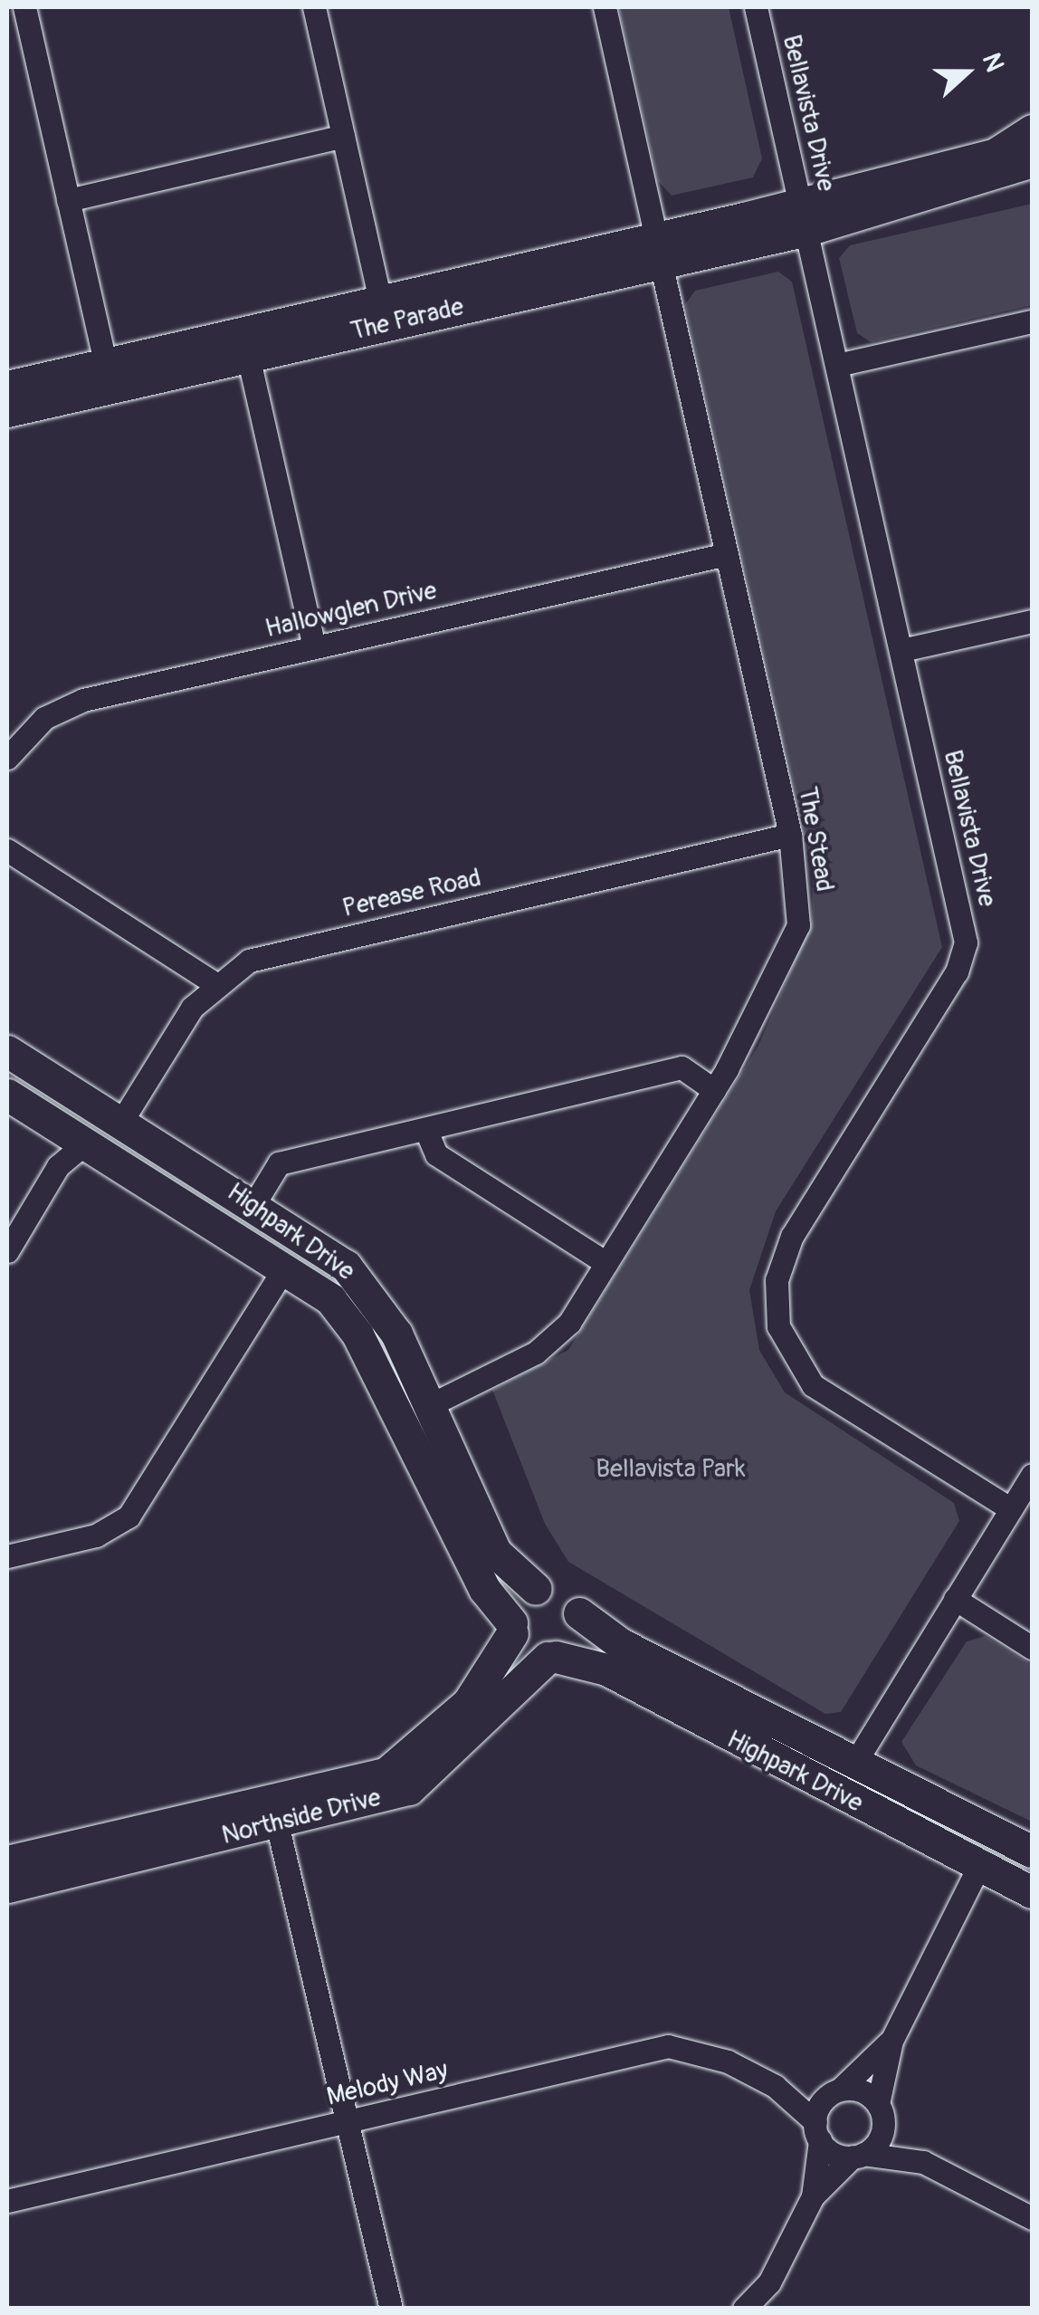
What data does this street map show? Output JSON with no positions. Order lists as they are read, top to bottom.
{
  "streets": {
    "street": [
      "Bellavista Drive",
      "The Parade",
      "Hallowglen Drive",
      "The Stead",
      "Perease Road",
      "Highpark Drive",
      "Northside Drive",
      "Melody Way"
    ]
  },
  "crossings": [
    ["Bellavista Drive", "The Parade"],
    ["The Parade", "The Stead"],
    ["Hallowglen Drive", "The Stead"],
    ["The Stead", "Perease Road"],
    ["The Stead", "Highpark Drive"],
    ["Perease Road", "Highpark Drive"],
    ["Highpark Drive", "Northside Drive"]
  ],
  "parks": ["Bellavista Park"],
  "north": "right"
}
